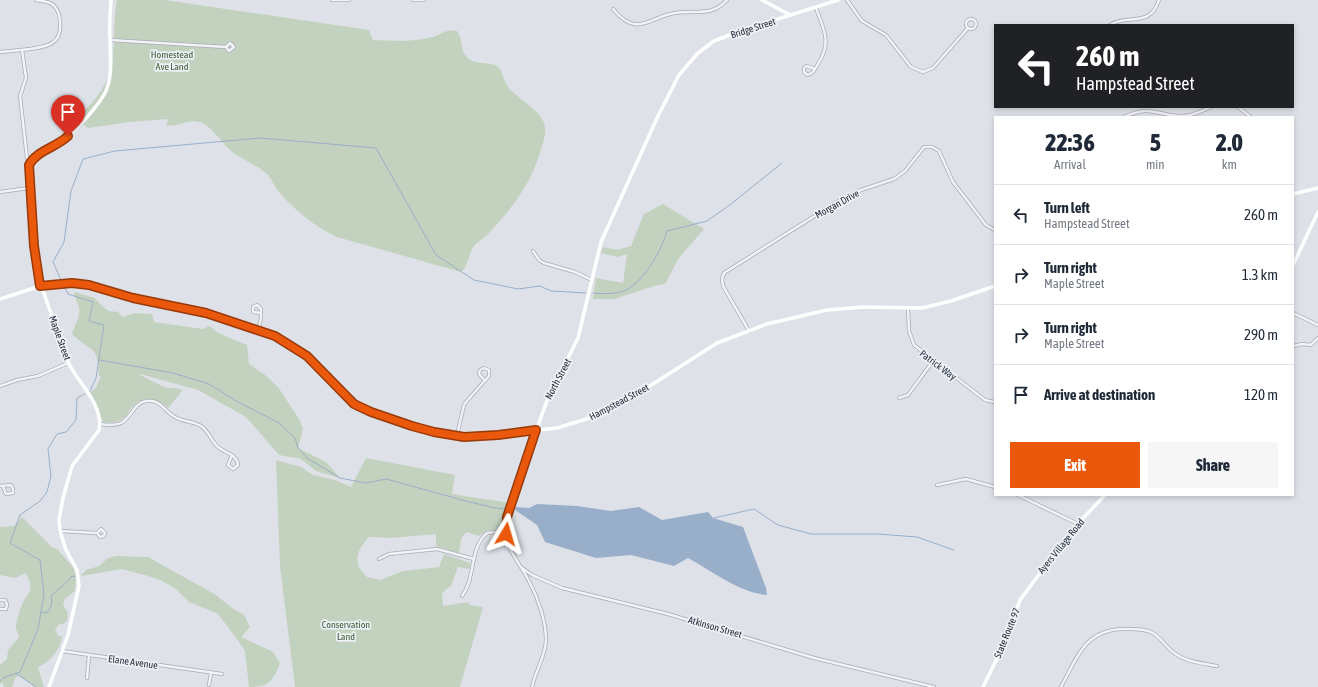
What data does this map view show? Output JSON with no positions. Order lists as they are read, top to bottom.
{
  "streets": {
    "main road": [
      "Bridge Street",
      "Maple Street",
      "North Street",
      "Hampstead Street",
      "Ayers Village Road",
      "State Route 97"
    ],
    "street": [
      "Morgan Drive",
      "Patrick Way",
      "Atkinson Street",
      "Elane Avenue"
    ]
  },
  "crossings": [
    ["Bridge Street", "North Street"],
    ["Morgan Drive", "Hampstead Street"],
    ["Maple Street", "Hampstead Street"],
    ["Patrick Way", "Hampstead Street"],
    ["North Street", "Hampstead Street"],
    ["North Street", "Atkinson Street"],
    ["Ayers Village Road", "State Route 97"]
  ],
  "parks": ["Homestead Ave Land", "Conservation Land"],
  "page": {
    "turn": ["260 m", "Hampstead Street"],
    "eta": [
      "22:36",
      "Arrival",
      "5",
      "min",
      "2.0",
      "km"
    ],
    "list": [
      {
        "name": "Turn left",
        "note": "Hampstead Street",
        "value": "260 m"
      },
      {
        "name": "Turn right",
        "note": "Maple Street",
        "value": "1.3 km"
      },
      {
        "name": "Turn right",
        "note": "Maple Street",
        "value": "290 m"
      },
      {
        "name": "Arrive at destination",
        "value": "120 m"
      }
    ],
    "buttons": ["Exit", "Share"]
  }
}
